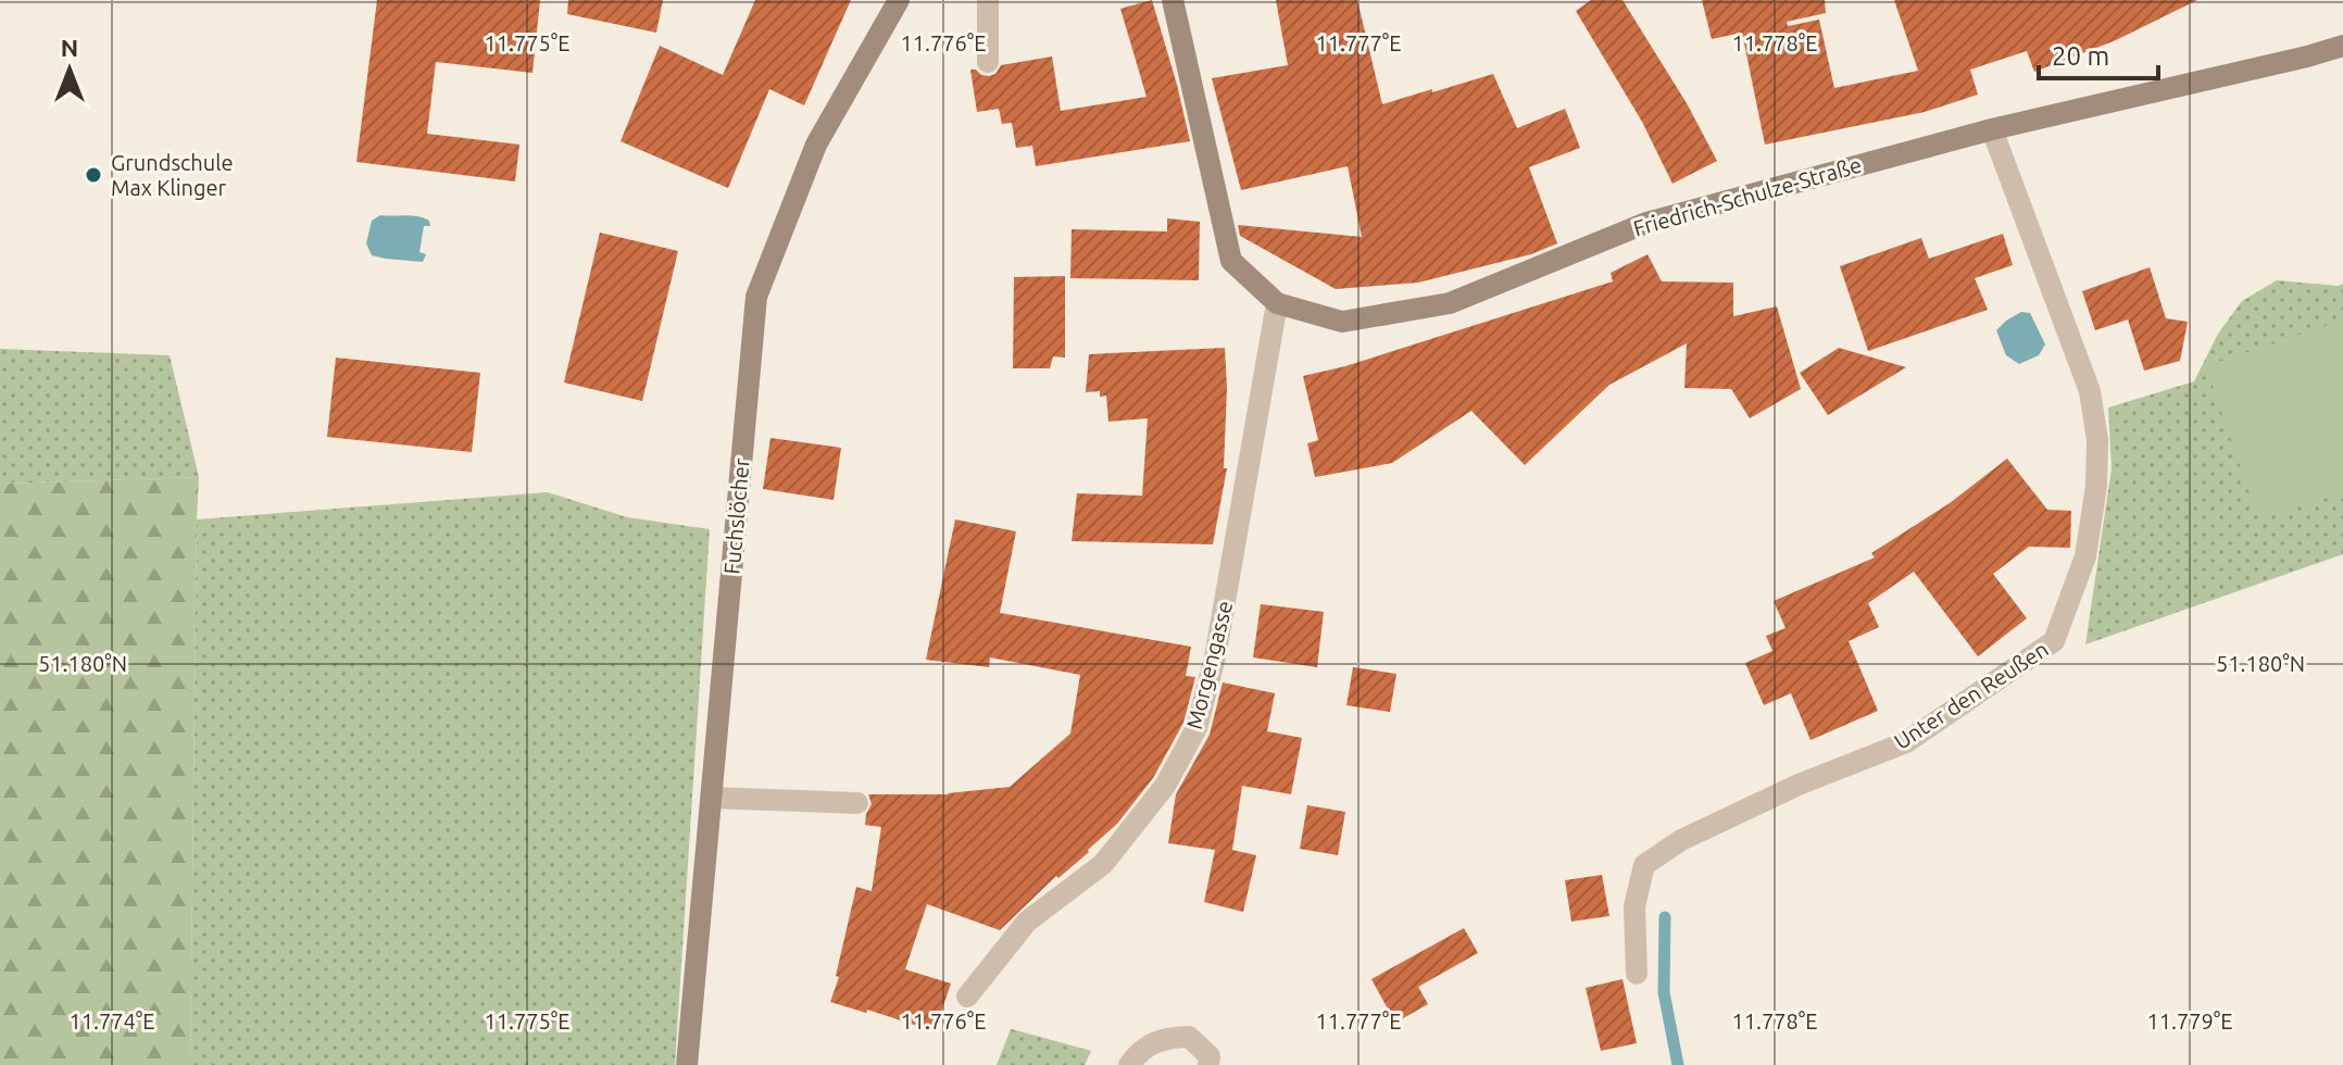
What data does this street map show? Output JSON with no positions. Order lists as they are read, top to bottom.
{
  "streets": {
    "street": [
      "Friedrich-Schulze-Straße",
      "Fuchslöcher",
      "Morgengasse",
      "Unter den Reußen"
    ]
  },
  "crossings": [
    ["Friedrich-Schulze-Straße", "Morgengasse"],
    ["Friedrich-Schulze-Straße", "Unter den Reußen"]
  ],
  "places": ["Grundschule Max Klinger"],
  "scale_bar": "20 m",
  "north": "top",
  "coordinates": [
    "11.775°E",
    "11.776°E",
    "11.777°E",
    "11.778°E",
    "51.180°N",
    "11.774°E",
    "11.779°E"
  ]
}
